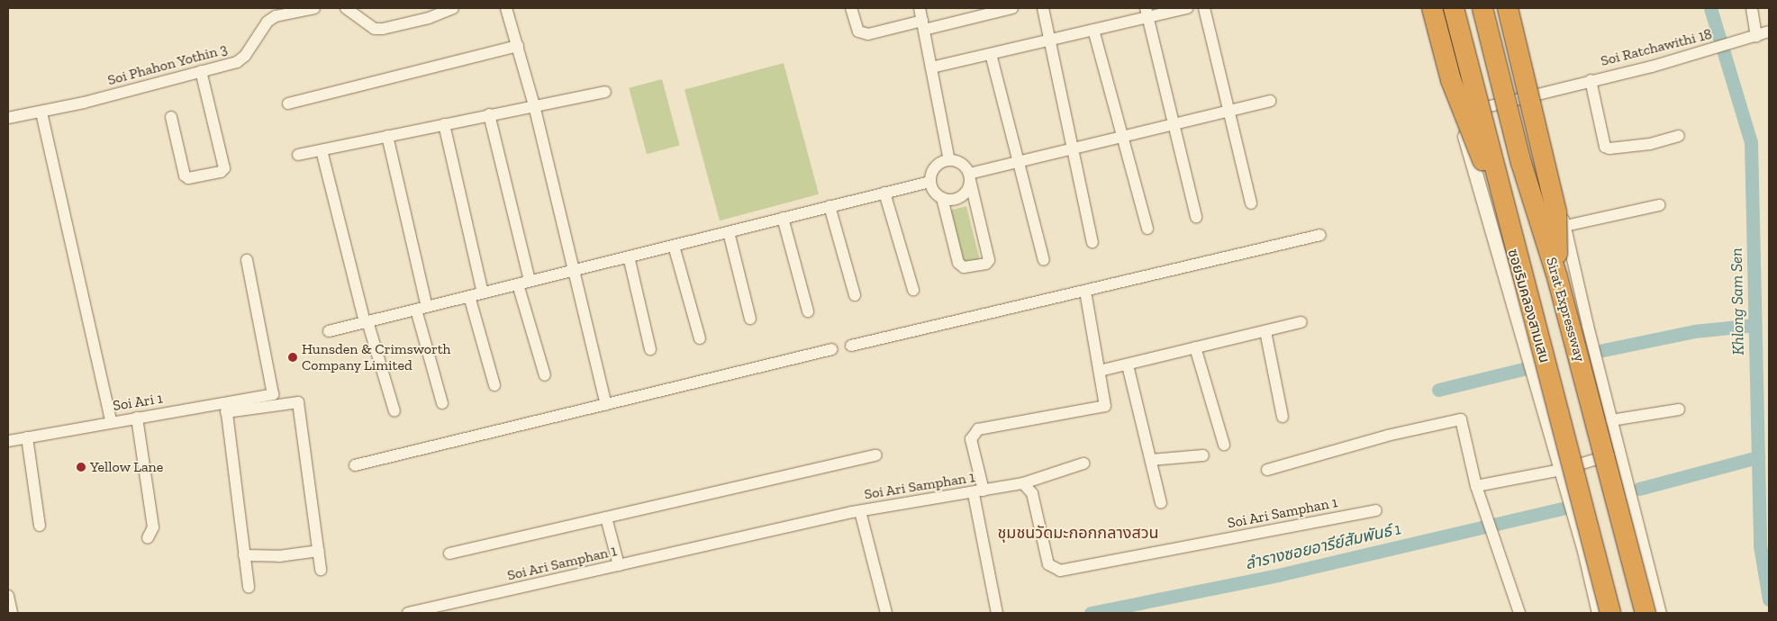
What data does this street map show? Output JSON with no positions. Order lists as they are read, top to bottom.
{
  "streets": {
    "highway": ["Sirat Expressway"],
    "street": [
      "Soi Ratchawithi 18",
      "Soi Phahon Yothin 3",
      "ซอยริมคลองสามเสน",
      "Soi Ari 1",
      "Soi Ari Samphan 1"
    ]
  },
  "crossings": [
    ["Soi Ratchawithi 18", "ซอยริมคลองสามเสน"]
  ],
  "districts": ["ชุมชนวัดมะกอกกลางสวน"],
  "water": ["Khlong Sam Sen", "ลำรางซอยอารีย์สัมพันธ์ 1"],
  "places": ["Hunsden & Crimsworth Company Limited", "Yellow Lane"]
}
